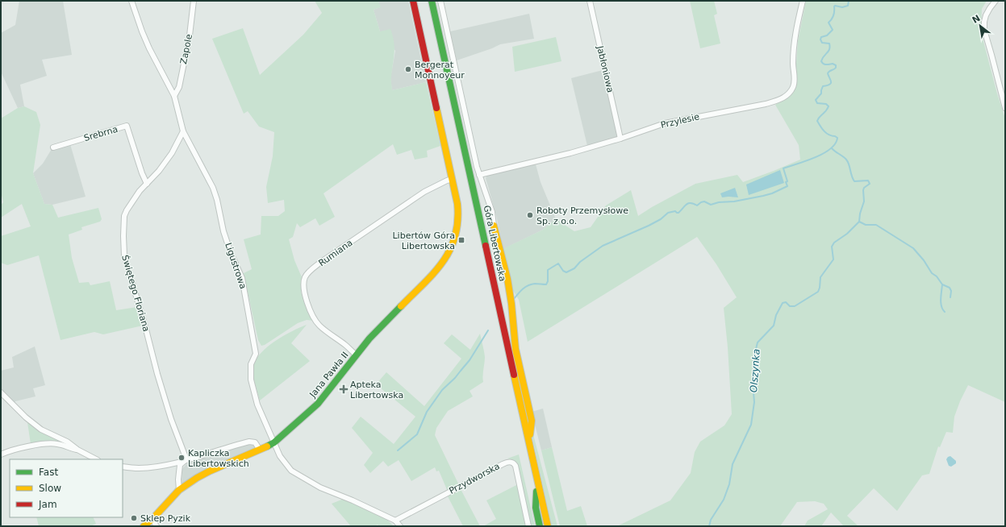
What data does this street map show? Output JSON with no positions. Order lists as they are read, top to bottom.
{
  "streets": {
    "main road": ["Góra Libertowska", "Jana Pawła II"],
    "street": [
      "Zapole",
      "Jabłoniowa",
      "Przylesie",
      "Srebrna",
      "Rumiana",
      "Ligustrowa",
      "Świętego Floriana",
      "Przydworska"
    ]
  },
  "crossings": [
    ["Jabłoniowa", "Przylesie"],
    ["Przylesie", "Góra Libertowska"],
    ["Srebrna", "Świętego Floriana"],
    ["Rumiana", "Jana Pawła II"],
    ["Ligustrowa", "Świętego Floriana"],
    ["Ligustrowa", "Jana Pawła II"]
  ],
  "water": ["Olszynka"],
  "places": {
    "other": [
      "Bergerat Monnoyeur",
      "Roboty Przemysłowe Sp. z o.o.",
      "Kapliczka Libertowskich",
      "Sklep Pyzik"
    ],
    "transit": ["Libertów Góra Libertowska"],
    "health": ["Apteka Libertowska"]
  },
  "legend": ["Fast", "Slow", "Jam"],
  "north": "top left"
}
